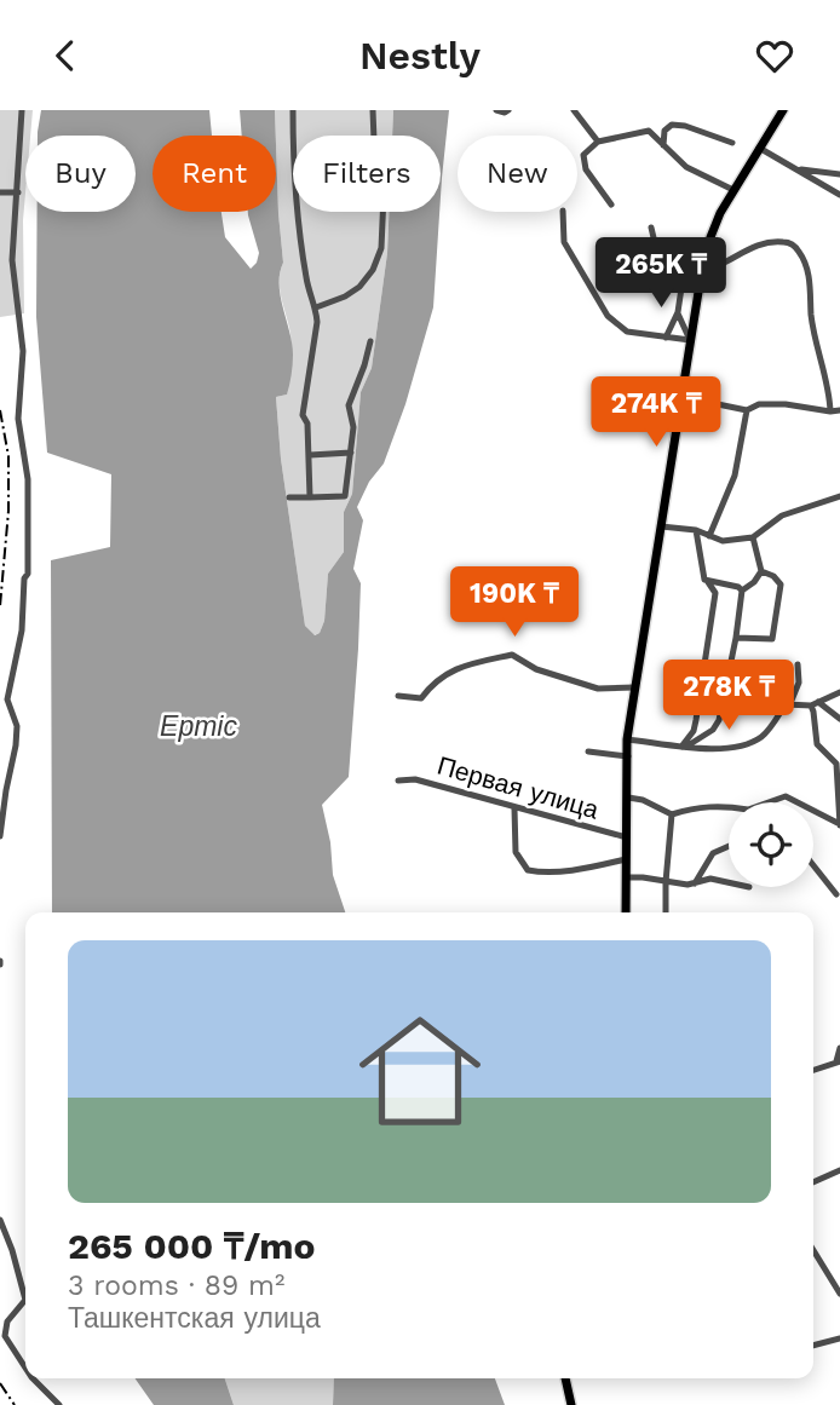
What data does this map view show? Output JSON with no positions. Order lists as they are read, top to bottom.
{
  "streets": {
    "street": ["Первая улица"]
  },
  "water": ["Ертіс"],
  "page": {
    "header": "Nestly",
    "chip": [
      "Buy",
      "Rent",
      "Filters",
      "New"
    ],
    "price": [
      "265K ₸",
      "274K ₸",
      "190K ₸",
      "278K ₸"
    ],
    "list": [
      {
        "name": "265 000 ₸/mo",
        "note": "3 rooms · 89 m² · Ташкентская улица"
      }
    ]
  }
}
